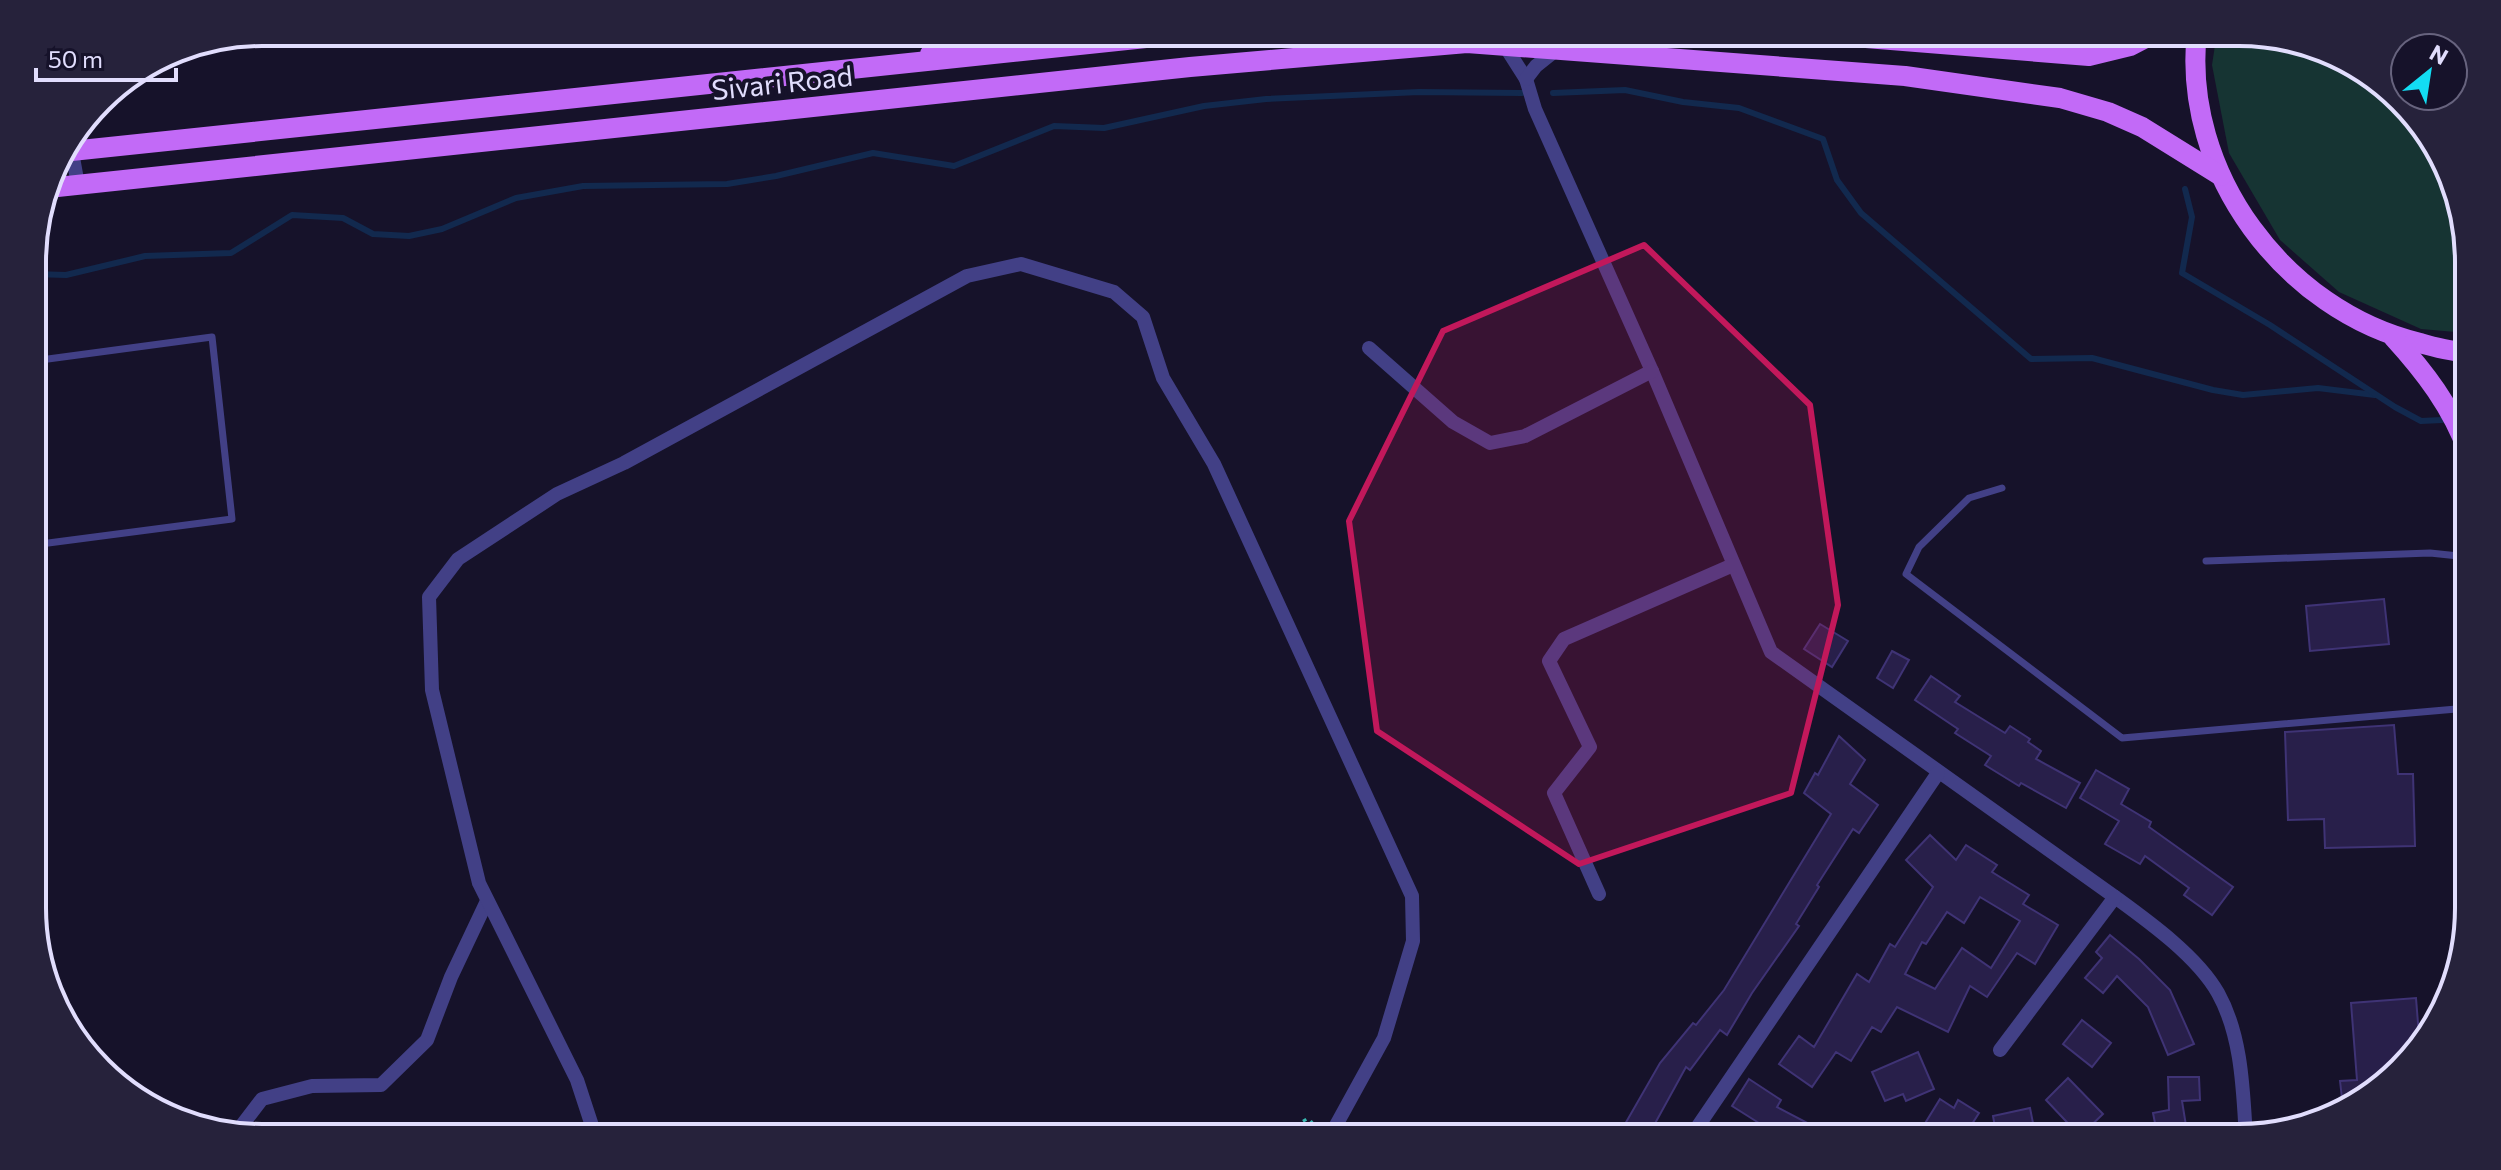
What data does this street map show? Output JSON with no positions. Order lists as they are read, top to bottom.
{
  "streets": {
    "main road": ["Sivari Road"]
  },
  "scale_bar": "50 m",
  "north": "top right"
}
